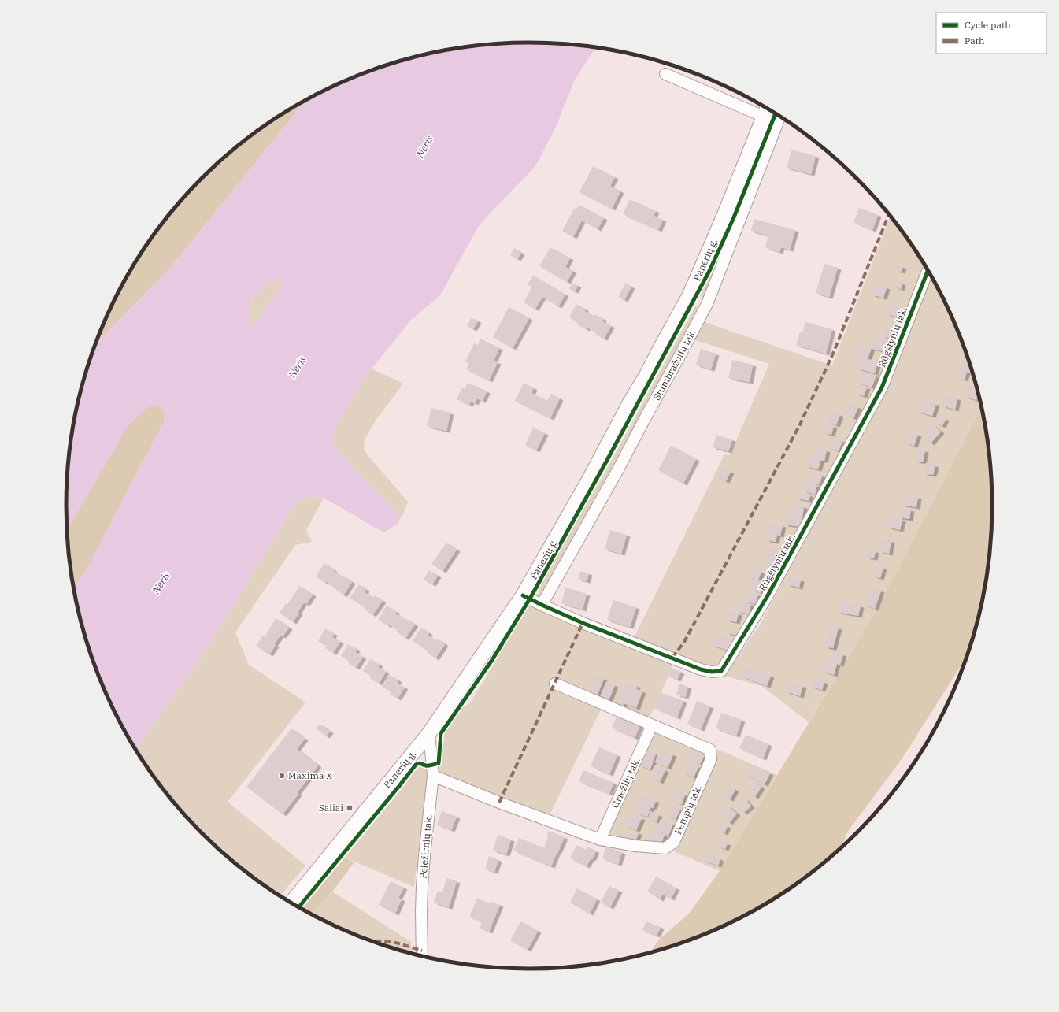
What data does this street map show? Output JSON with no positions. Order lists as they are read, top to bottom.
{
  "streets": {
    "main road": ["Panerių g."],
    "street": [
      "Rūgštynių tak.",
      "Stumbražolių tak.",
      "Griežlių tak.",
      "Pempių tak.",
      "Pelėžirnių tak."
    ]
  },
  "crossings": [
    ["Panerių g.", "Rūgštynių tak."],
    ["Panerių g.", "Pelėžirnių tak."],
    ["Rūgštynių tak.", "Stumbražolių tak."],
    ["Griežlių tak.", "Pempių tak."],
    ["Pempių tak.", "Pelėžirnių tak."]
  ],
  "water": ["Neris"],
  "places": {
    "other": ["Maxima X"],
    "transit": ["Saliai"]
  },
  "legend": ["Cycle path", "Path"]
}
